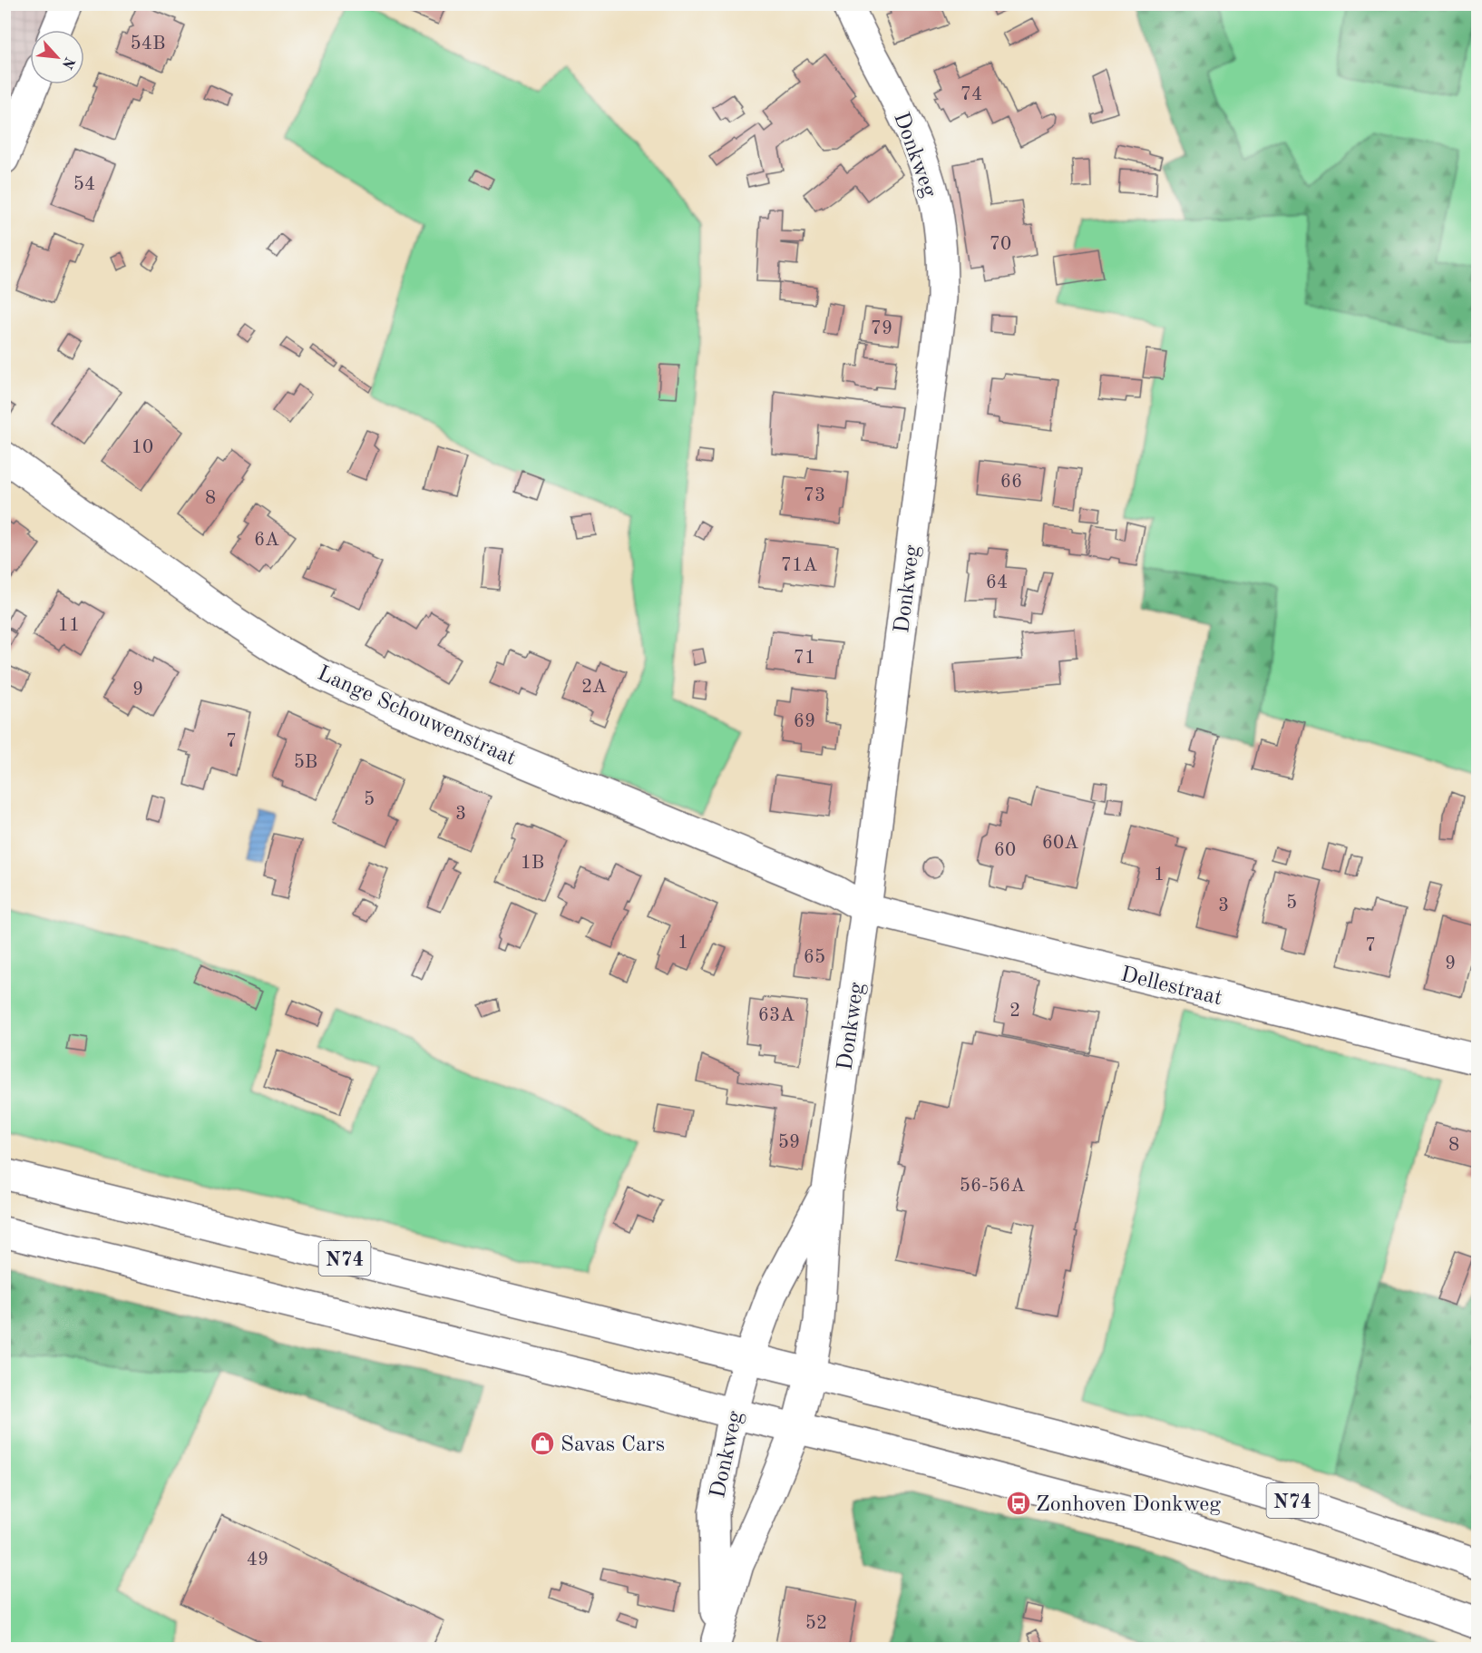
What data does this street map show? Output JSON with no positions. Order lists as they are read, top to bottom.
{
  "streets": {
    "main road": [
      "Donkweg",
      "Lange Schouwenstraat",
      "Dellestraat",
      "N74"
    ]
  },
  "crossings": [
    ["Donkweg", "Lange Schouwenstraat"],
    ["Donkweg", "Dellestraat"],
    ["Donkweg", "N74"],
    ["Lange Schouwenstraat", "Dellestraat"]
  ],
  "places": {
    "shop": ["Savas Cars"],
    "bus stop": ["Zonhoven Donkweg"]
  },
  "house_numbers": [
    "54B",
    "74",
    "54",
    "70",
    "79",
    "10",
    "66",
    "73",
    "8",
    "6A",
    "71A",
    "64",
    "11",
    "71",
    "2A",
    "9",
    "69",
    "7",
    "5B",
    "5",
    "3",
    "60A",
    "60",
    "1B",
    "1",
    "5",
    "3",
    "1",
    "7",
    "65",
    "9",
    "2",
    "63A",
    "59",
    "8",
    "56-56A",
    "49",
    "52"
  ],
  "north": "bottom right"
}
